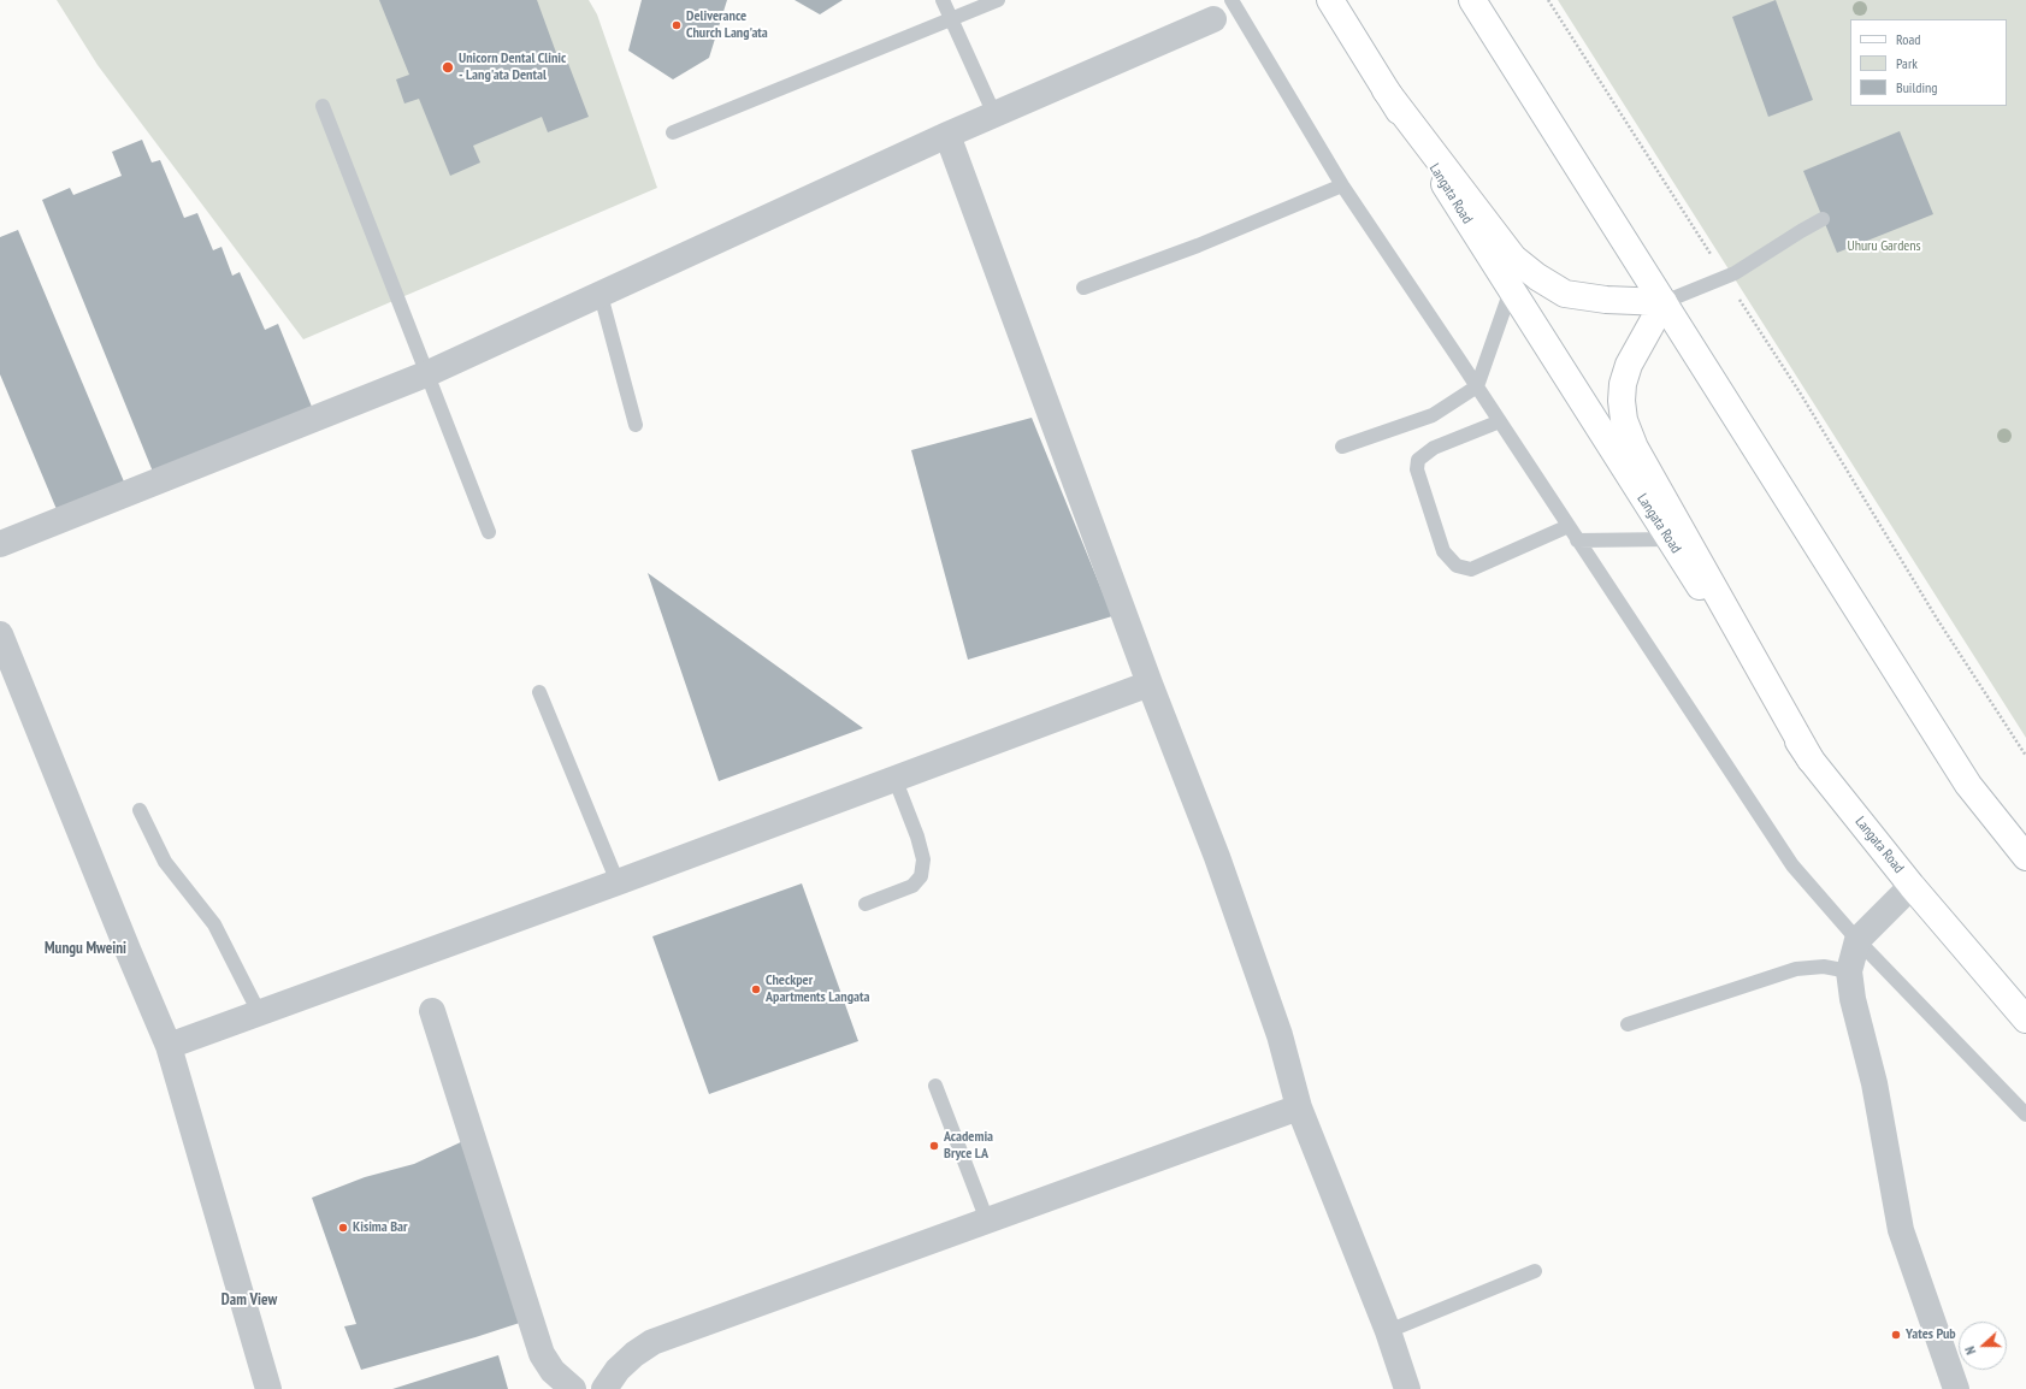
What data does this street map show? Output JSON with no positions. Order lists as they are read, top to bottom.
{
  "streets": {
    "main road": ["Langata Road"]
  },
  "districts": ["Mungu Mweini", "Dam View"],
  "parks": ["Uhuru Gardens"],
  "places": [
    "Deliverance Church Lang'ata",
    "Unicorn Dental Clinic - Lang'ata Dental",
    "Checkper Apartments Langata",
    "Academia Bryce LA",
    "Kisima Bar",
    "Yates Pub"
  ],
  "legend": ["Road", "Park", "Building"],
  "north": "left"
}
